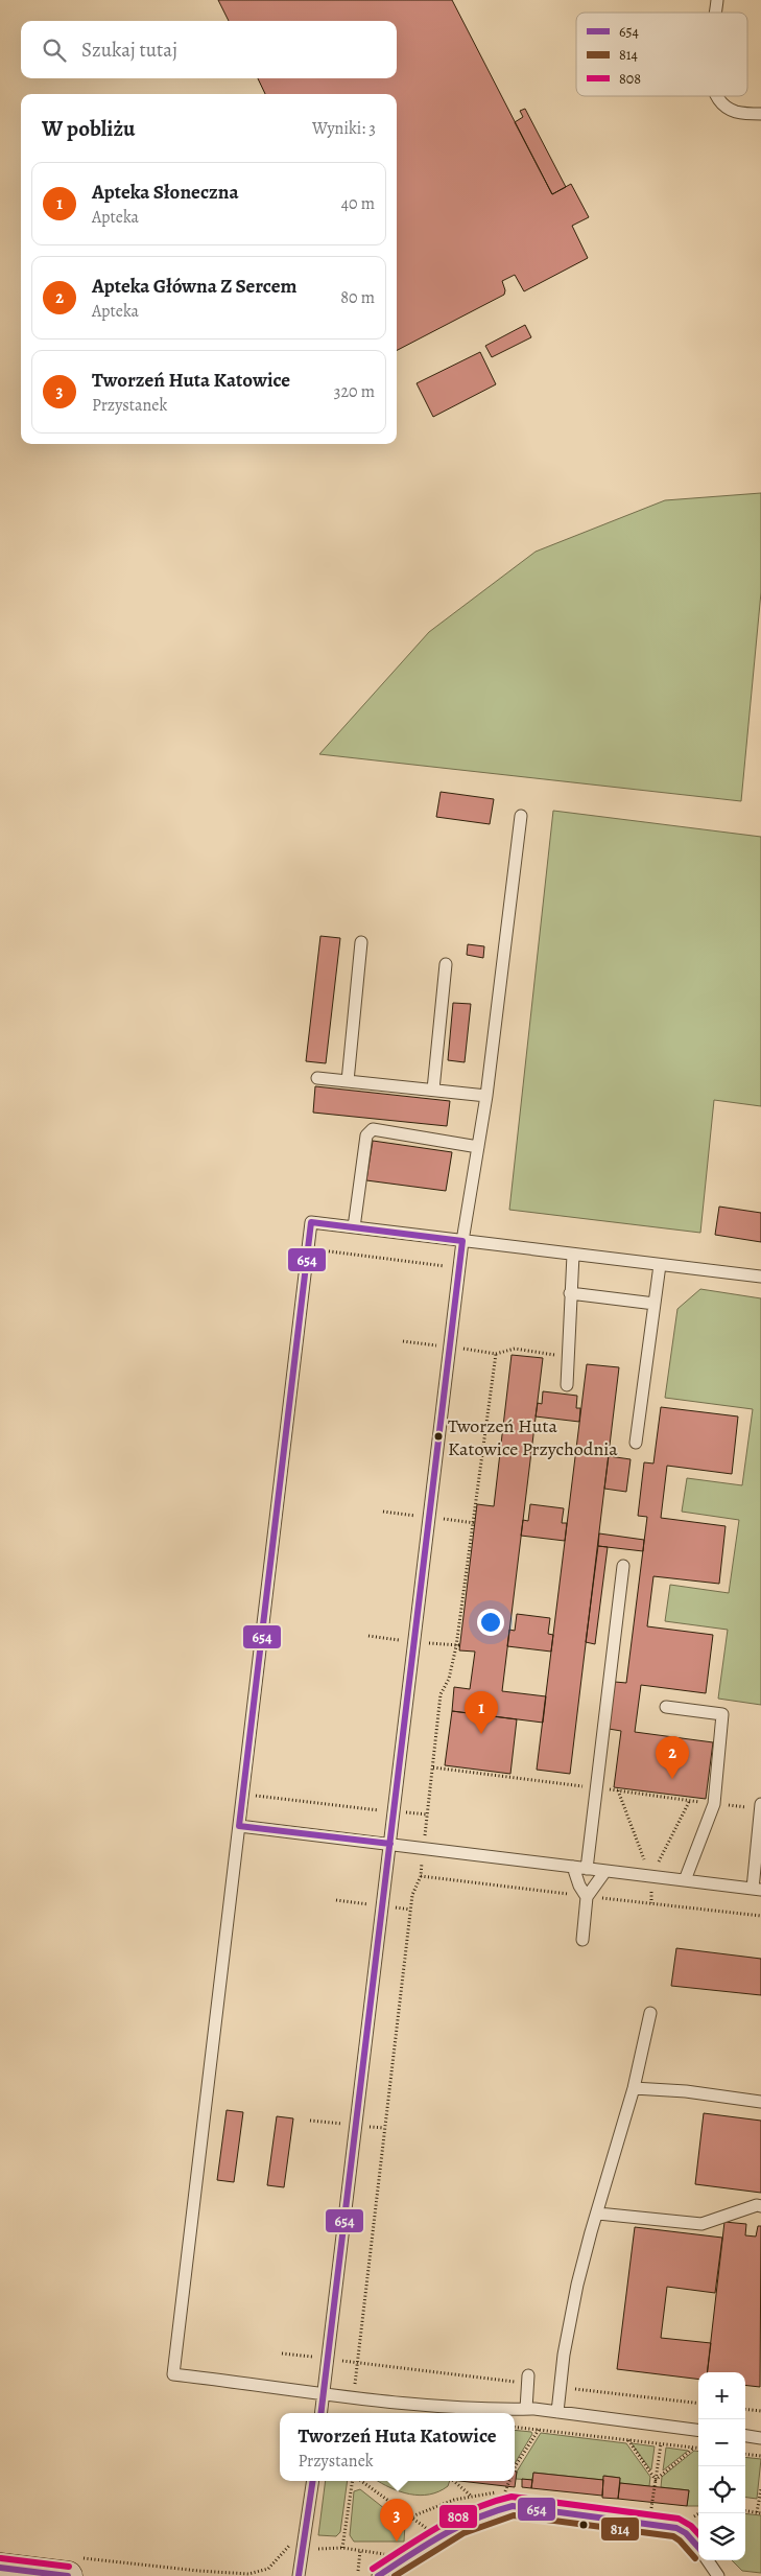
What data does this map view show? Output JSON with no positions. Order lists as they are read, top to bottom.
{
  "places": ["Tworzeń Huta Katowice Przychodnia"],
  "lines": ["transit line 654", "transit line 808", "transit line 814"],
  "legend": ["654", "814", "808"],
  "page": {
    "search": "Szukaj tutaj",
    "heading": ["W pobliżu", "Wyniki: 3"],
    "list": [
      {
        "mark": "1",
        "name": "Apteka Słoneczna",
        "note": "Apteka",
        "value": "40 m"
      },
      {
        "mark": "2",
        "name": "Apteka Główna Z Sercem",
        "note": "Apteka",
        "value": "80 m"
      },
      {
        "mark": "3",
        "name": "Tworzeń Huta Katowice",
        "note": "Przystanek",
        "value": "320 m"
      }
    ],
    "pins": ["1", "2", "3"],
    "map_buttons": ["+", "−"],
    "popup": ["Tworzeń Huta Katowice", "Przystanek"]
  }
}
